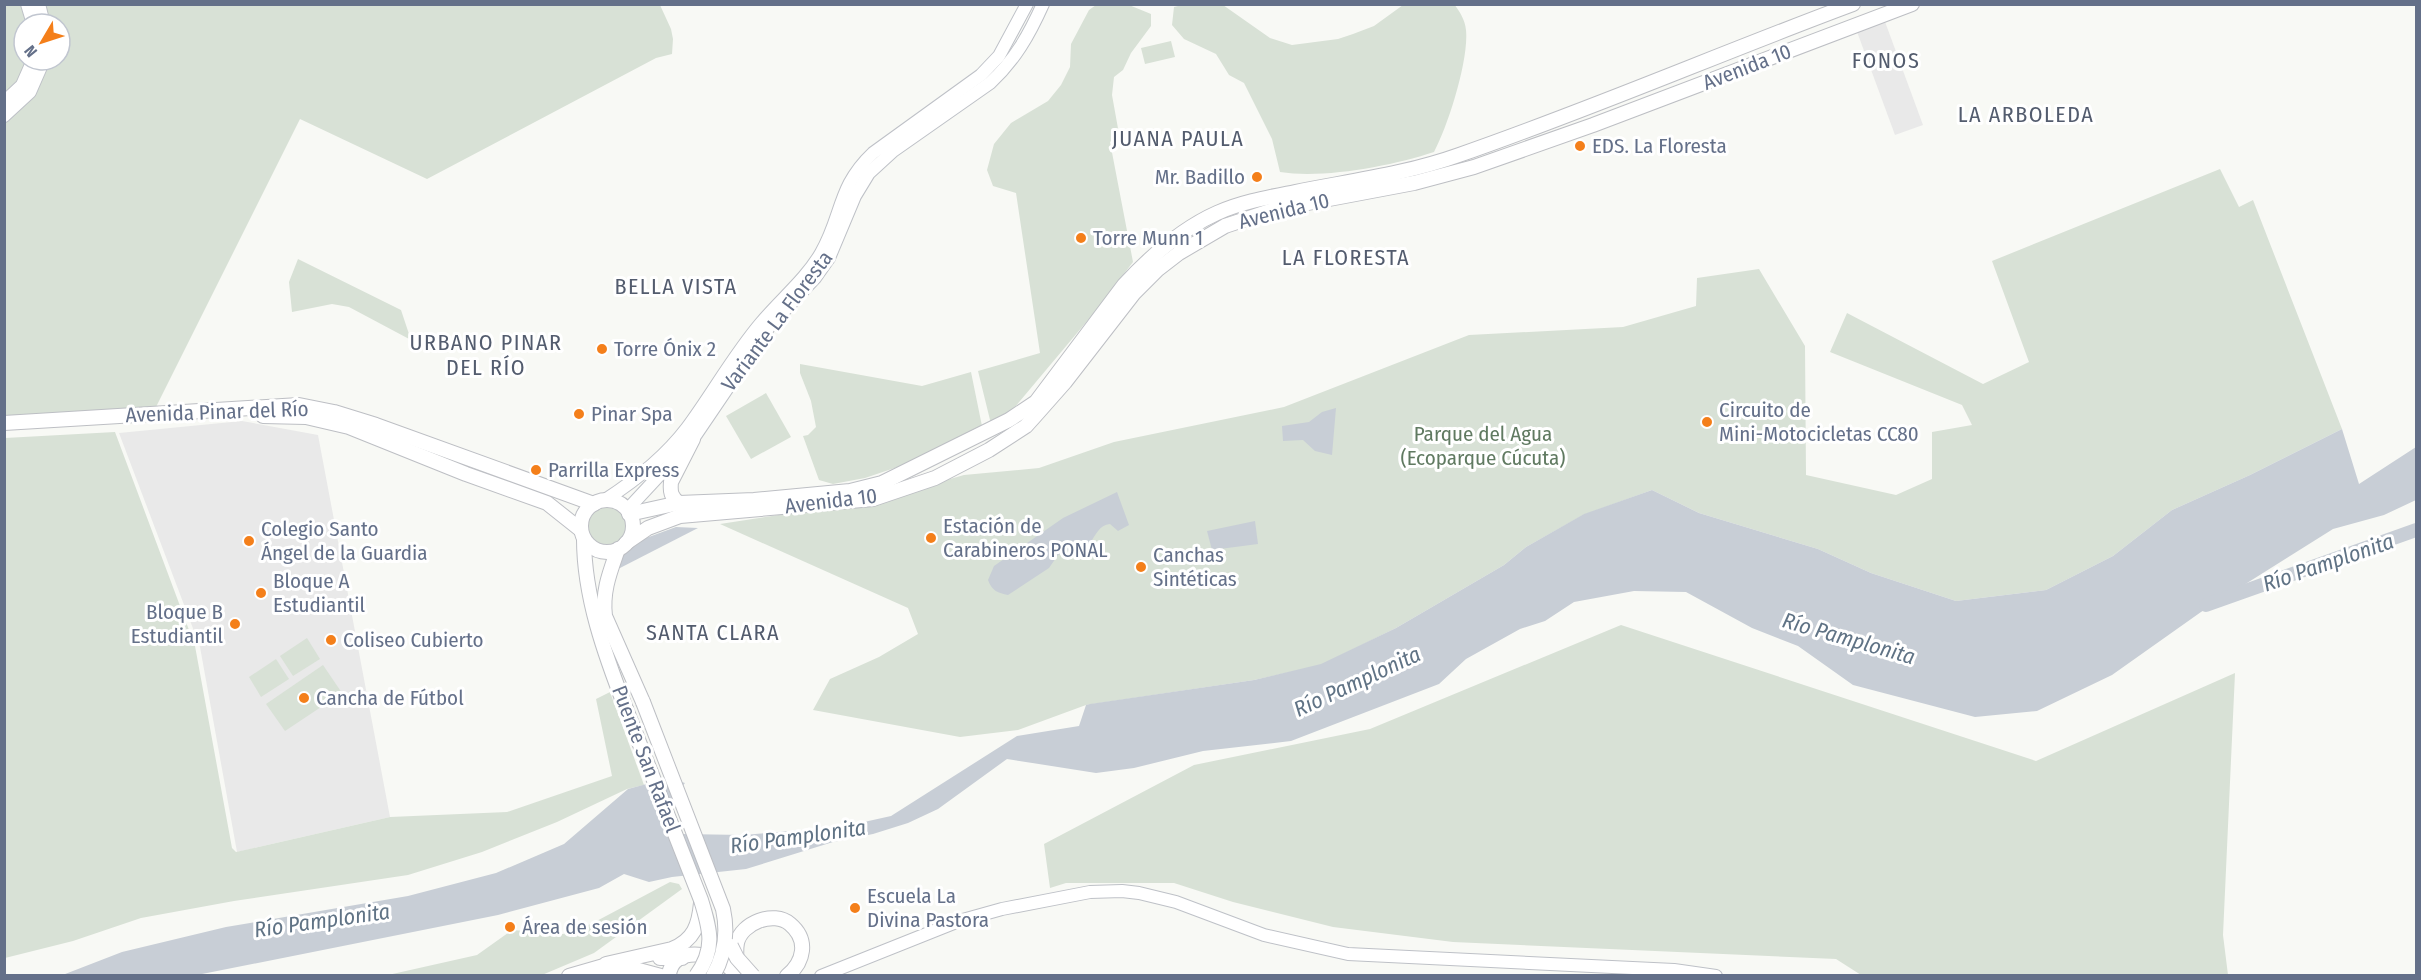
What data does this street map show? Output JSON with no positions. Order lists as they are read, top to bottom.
{
  "streets": {
    "main road": [
      "Avenida 10",
      "Variante La Floresta",
      "Avenida Pinar del Río",
      "Puente San Rafael"
    ]
  },
  "crossings": [
    ["Avenida 10", "Variante La Floresta"],
    ["Avenida 10", "Avenida Pinar del Río"],
    ["Avenida 10", "Puente San Rafael"],
    ["Variante La Floresta", "Avenida Pinar del Río"],
    ["Variante La Floresta", "Puente San Rafael"],
    ["Avenida Pinar del Río", "Puente San Rafael"]
  ],
  "districts": [
    "FONOS",
    "LA ARBOLEDA",
    "JUANA PAULA",
    "LA FLORESTA",
    "BELLA VISTA",
    "URBANO PINAR DEL RÍO",
    "SANTA CLARA"
  ],
  "water": ["Río Pamplonita"],
  "parks": ["Parque del Agua (Ecoparque Cúcuta)"],
  "places": [
    "EDS. La Floresta",
    "Mr. Badillo",
    "Torre Munn 1",
    "Torre Ónix 2",
    "Pinar Spa",
    "Circuito de Mini-Motocicletas CC80",
    "Parrilla Express",
    "Estación de Carabineros PONAL",
    "Colegio Santo Ángel de la Guardia",
    "Canchas Sintéticas",
    "Bloque A Estudiantil",
    "Bloque B Estudiantil",
    "Coliseo Cubierto",
    "Cancha de Fútbol",
    "Escuela La Divina Pastora",
    "Área de sesión"
  ],
  "north": "bottom left"
}
